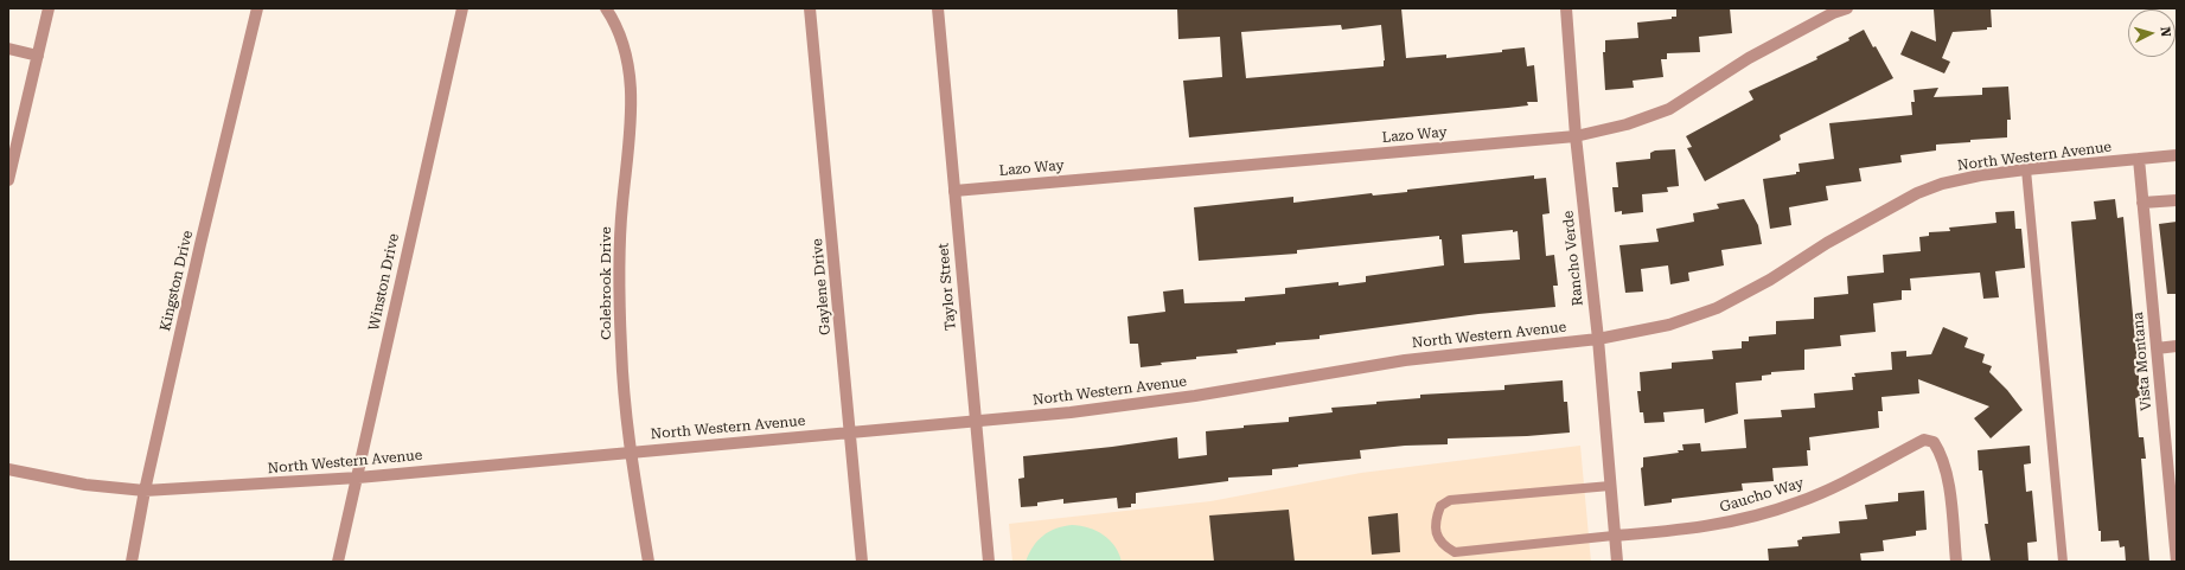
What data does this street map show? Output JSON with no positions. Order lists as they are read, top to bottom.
{
  "streets": {
    "street": [
      "Lazo Way",
      "North Western Avenue",
      "Rancho Verde",
      "Kingston Drive",
      "Winston Drive",
      "Colebrook Drive",
      "Gaylene Drive",
      "Taylor Street",
      "Vista Montana",
      "Gaucho Way"
    ]
  },
  "crossings": [
    ["Lazo Way", "Rancho Verde"],
    ["Lazo Way", "Taylor Street"],
    ["North Western Avenue", "Rancho Verde"],
    ["North Western Avenue", "Kingston Drive"],
    ["North Western Avenue", "Winston Drive"],
    ["North Western Avenue", "Colebrook Drive"],
    ["North Western Avenue", "Gaylene Drive"],
    ["North Western Avenue", "Taylor Street"],
    ["North Western Avenue", "Vista Montana"],
    ["Rancho Verde", "Gaucho Way"]
  ],
  "north": "right"
}
